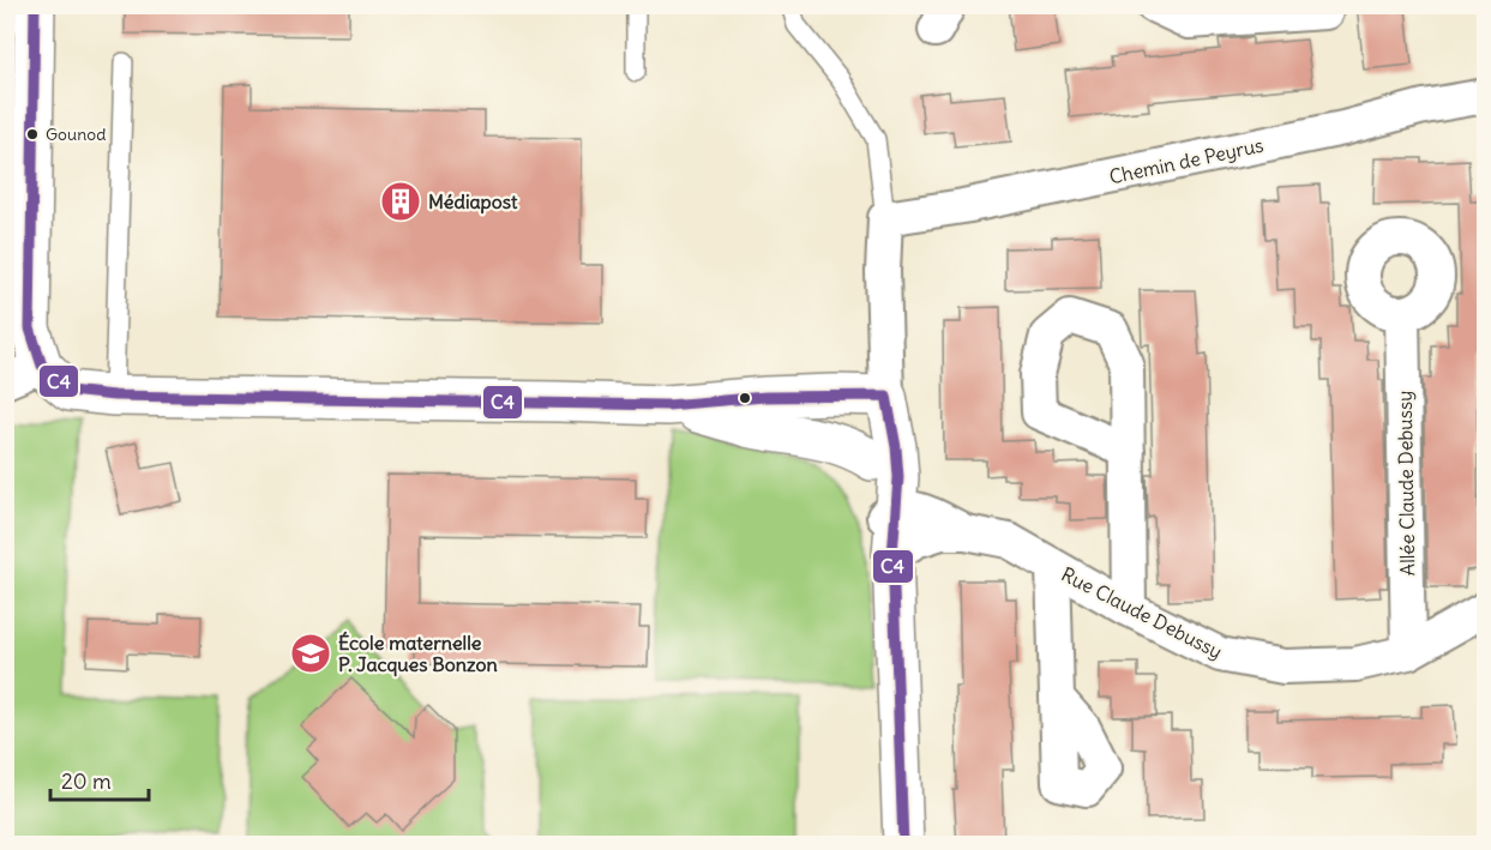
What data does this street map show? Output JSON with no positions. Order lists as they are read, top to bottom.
{
  "streets": {
    "street": ["Chemin de Peyrus", "Allée Claude Debussy", "Rue Claude Debussy"]
  },
  "crossings": [
    ["Allée Claude Debussy", "Rue Claude Debussy"]
  ],
  "places": {
    "other": ["Gounod"],
    "building": ["Médiapost"],
    "school or university": ["École maternelle P. Jacques Bonzon"]
  },
  "lines": ["transit line C4"],
  "scale_bar": "20 m"
}
